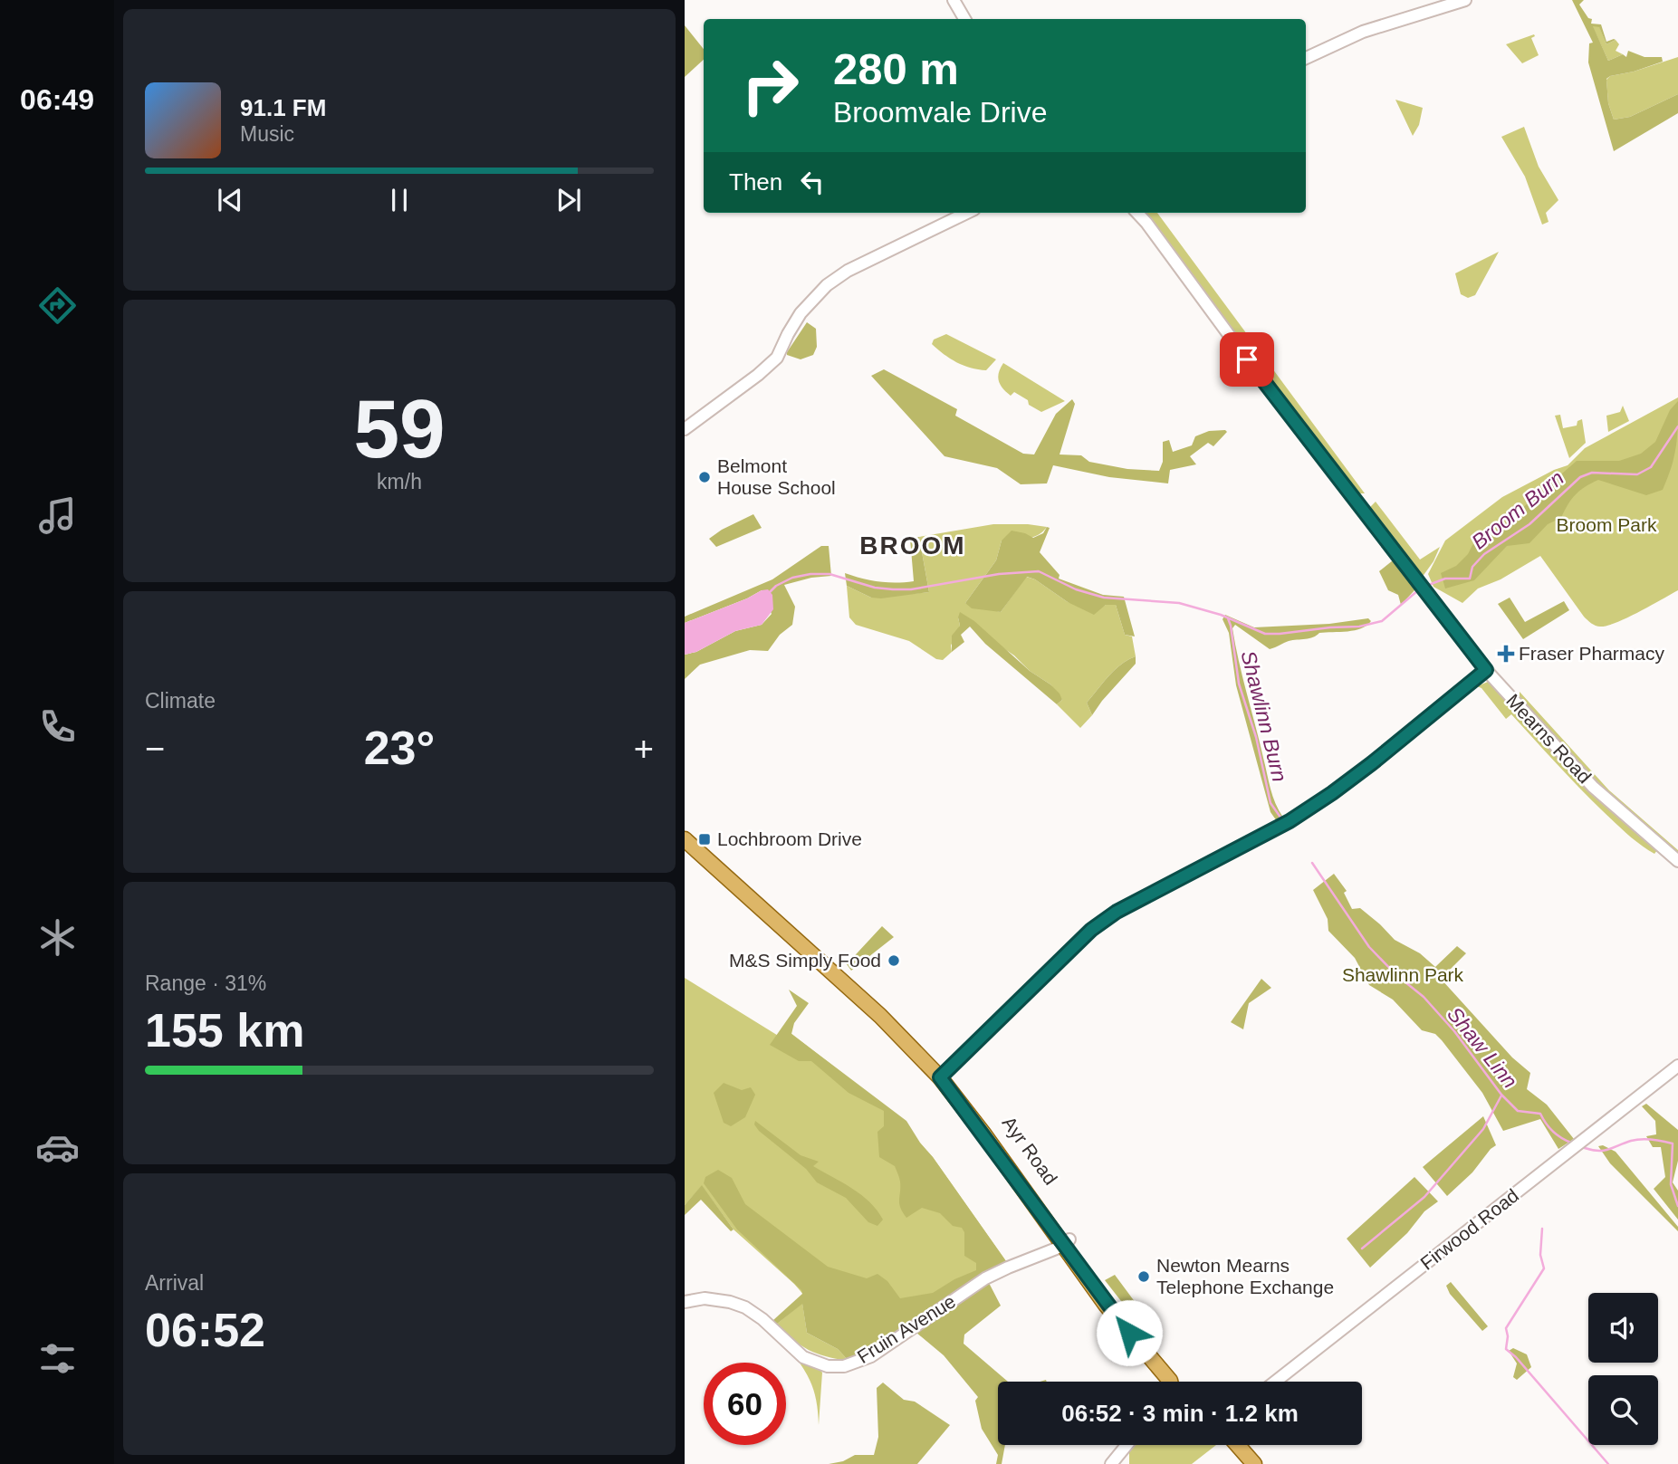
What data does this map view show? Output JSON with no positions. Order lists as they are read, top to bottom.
{
  "streets": {
    "main road": ["Ayr Road"],
    "street": ["Mearns Road", "Firwood Road", "Fruin Avenue"]
  },
  "crossings": [
    ["Ayr Road", "Fruin Avenue"]
  ],
  "districts": ["BROOM"],
  "water": ["Broom Burn", "Shawlinn Burn", "Shaw Linn"],
  "parks": ["Broom Park", "Shawlinn Park"],
  "places": {
    "other": ["Belmont House School", "M&S Simply Food", "Newton Mearns Telephone Exchange"],
    "health": ["Fraser Pharmacy"],
    "transit": ["Lochbroom Drive"]
  },
  "page": {
    "tabs": "06:49",
    "turn": ["280 m", "Broomvale Drive"],
    "song": ["91.1 FM", "Music"],
    "then": "Then",
    "tile": [
      ["59", "km/h"],
      "Climate",
      ["Range · 31%", "155 km"],
      ["Arrival", "06:52"]
    ],
    "heat": ["−", "23°", "+"],
    "limit": "60",
    "trip": "06:52 · 3 min · 1.2 km"
  }
}
